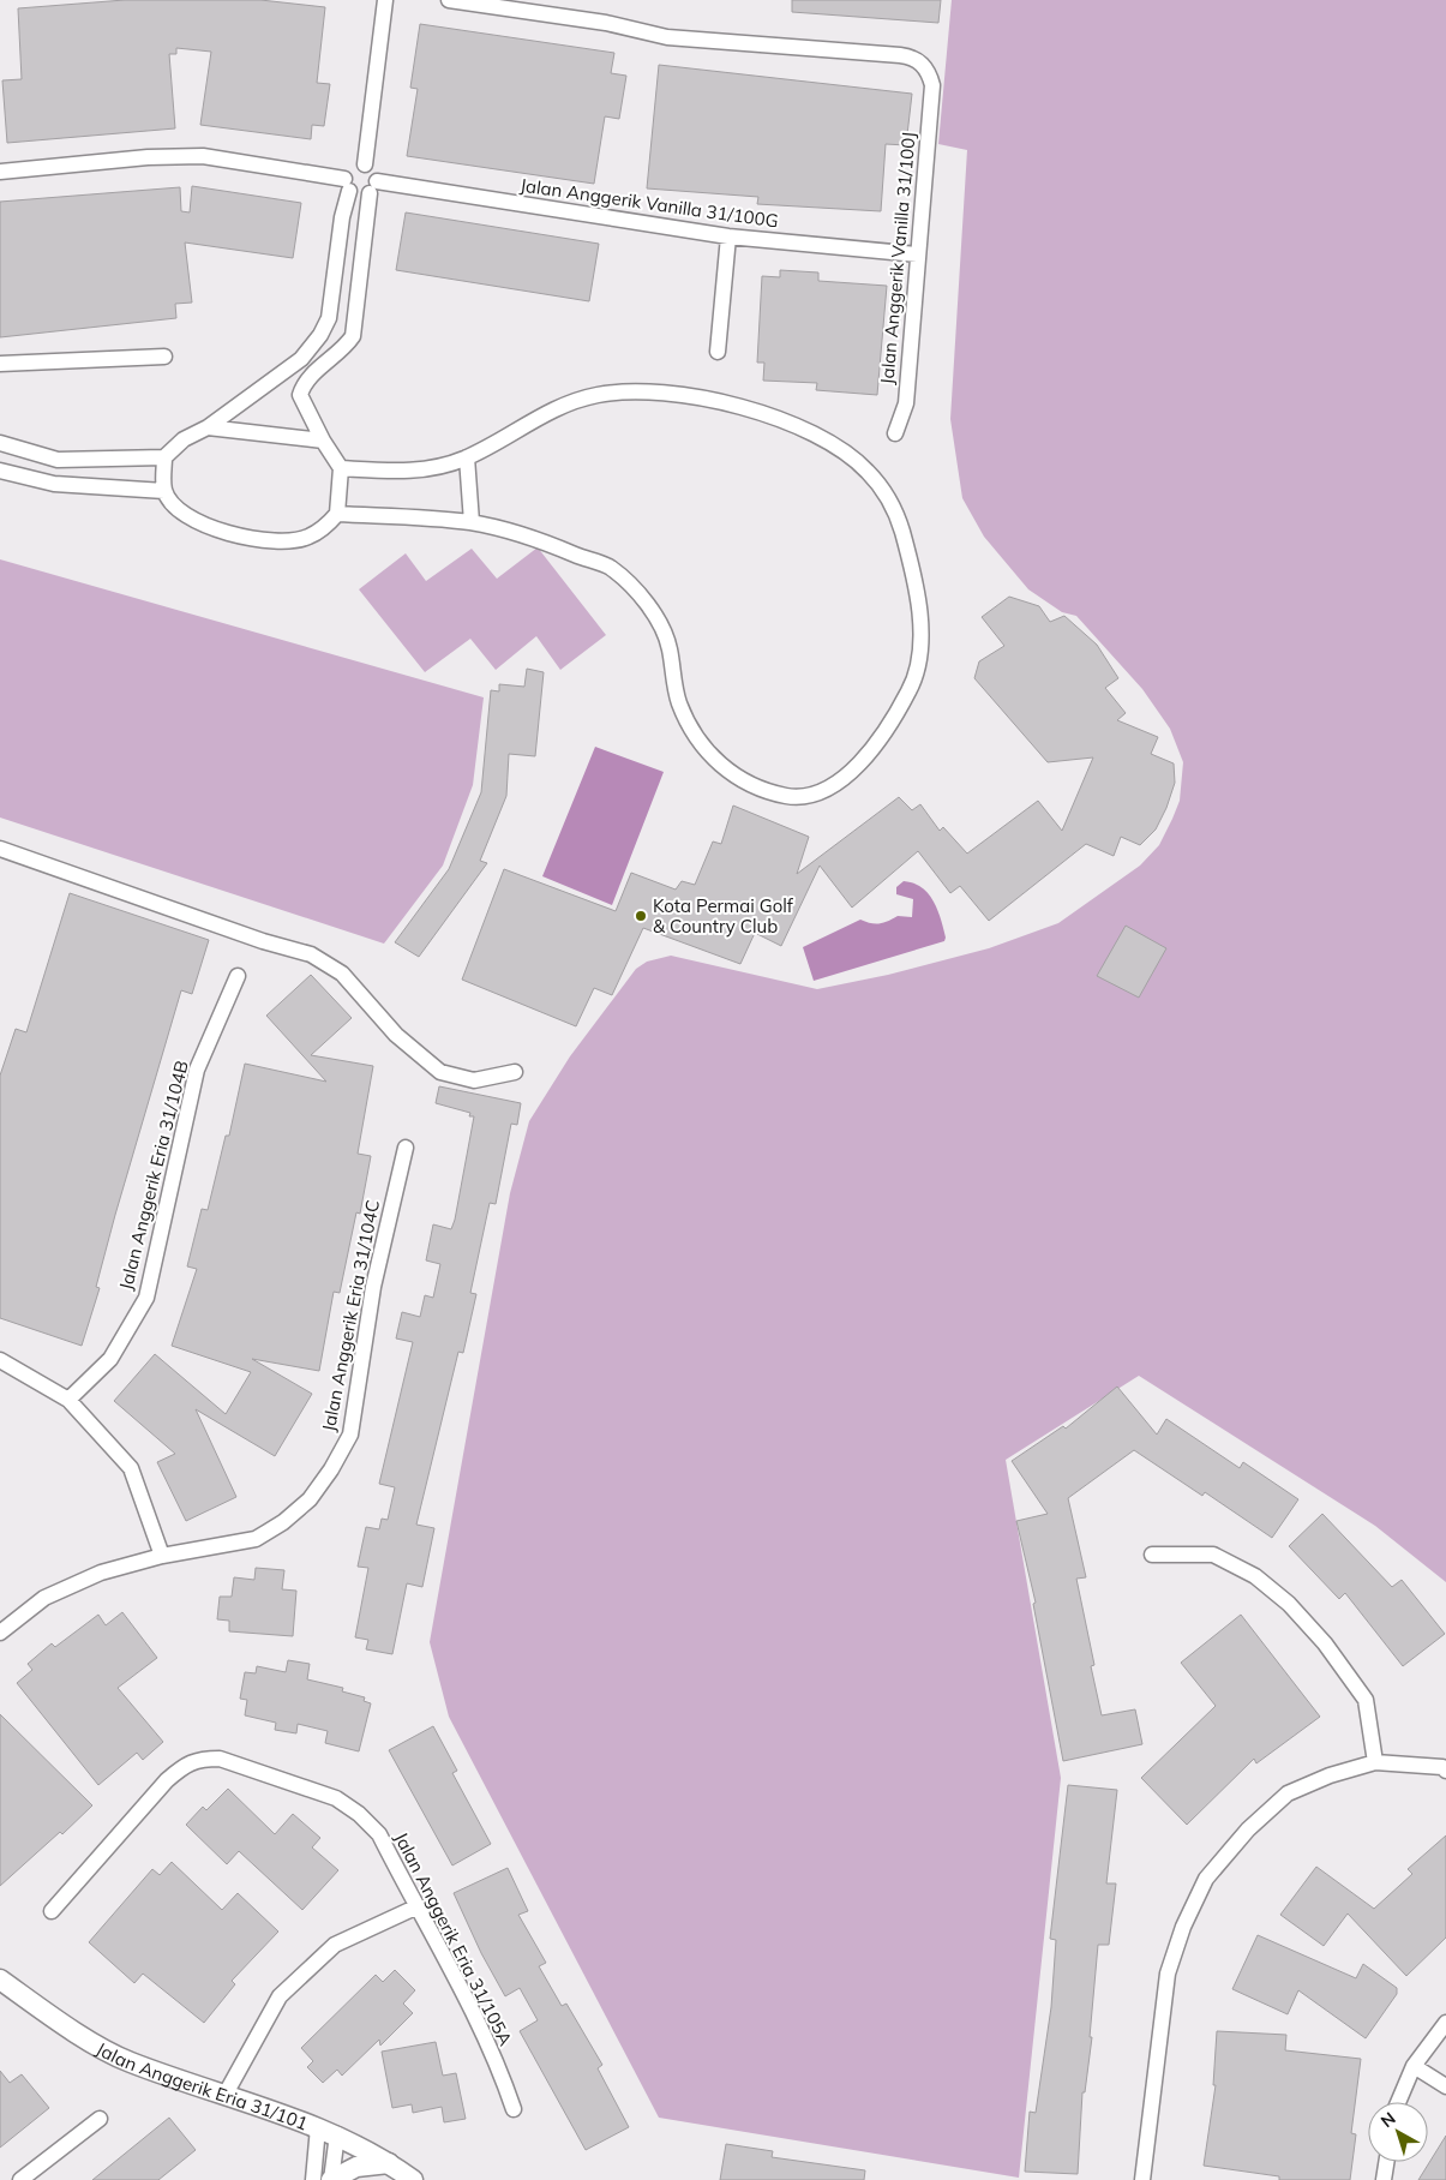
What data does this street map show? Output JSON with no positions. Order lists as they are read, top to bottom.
{
  "streets": {
    "street": [
      "Jalan Anggerik Vanilla 31/100G",
      "Jalan Anggerik Vanilla 31/100J",
      "Jalan Anggerik Eria 31/104B",
      "Jalan Anggerik Eria 31/104C",
      "Jalan Anggerik Eria 31/105A",
      "Jalan Anggerik Eria 31/101"
    ]
  },
  "crossings": [
    ["Jalan Anggerik Vanilla 31/100G", "Jalan Anggerik Vanilla 31/100J"]
  ],
  "places": ["Kota Permai Golf & Country Club"],
  "north": "top left"
}
